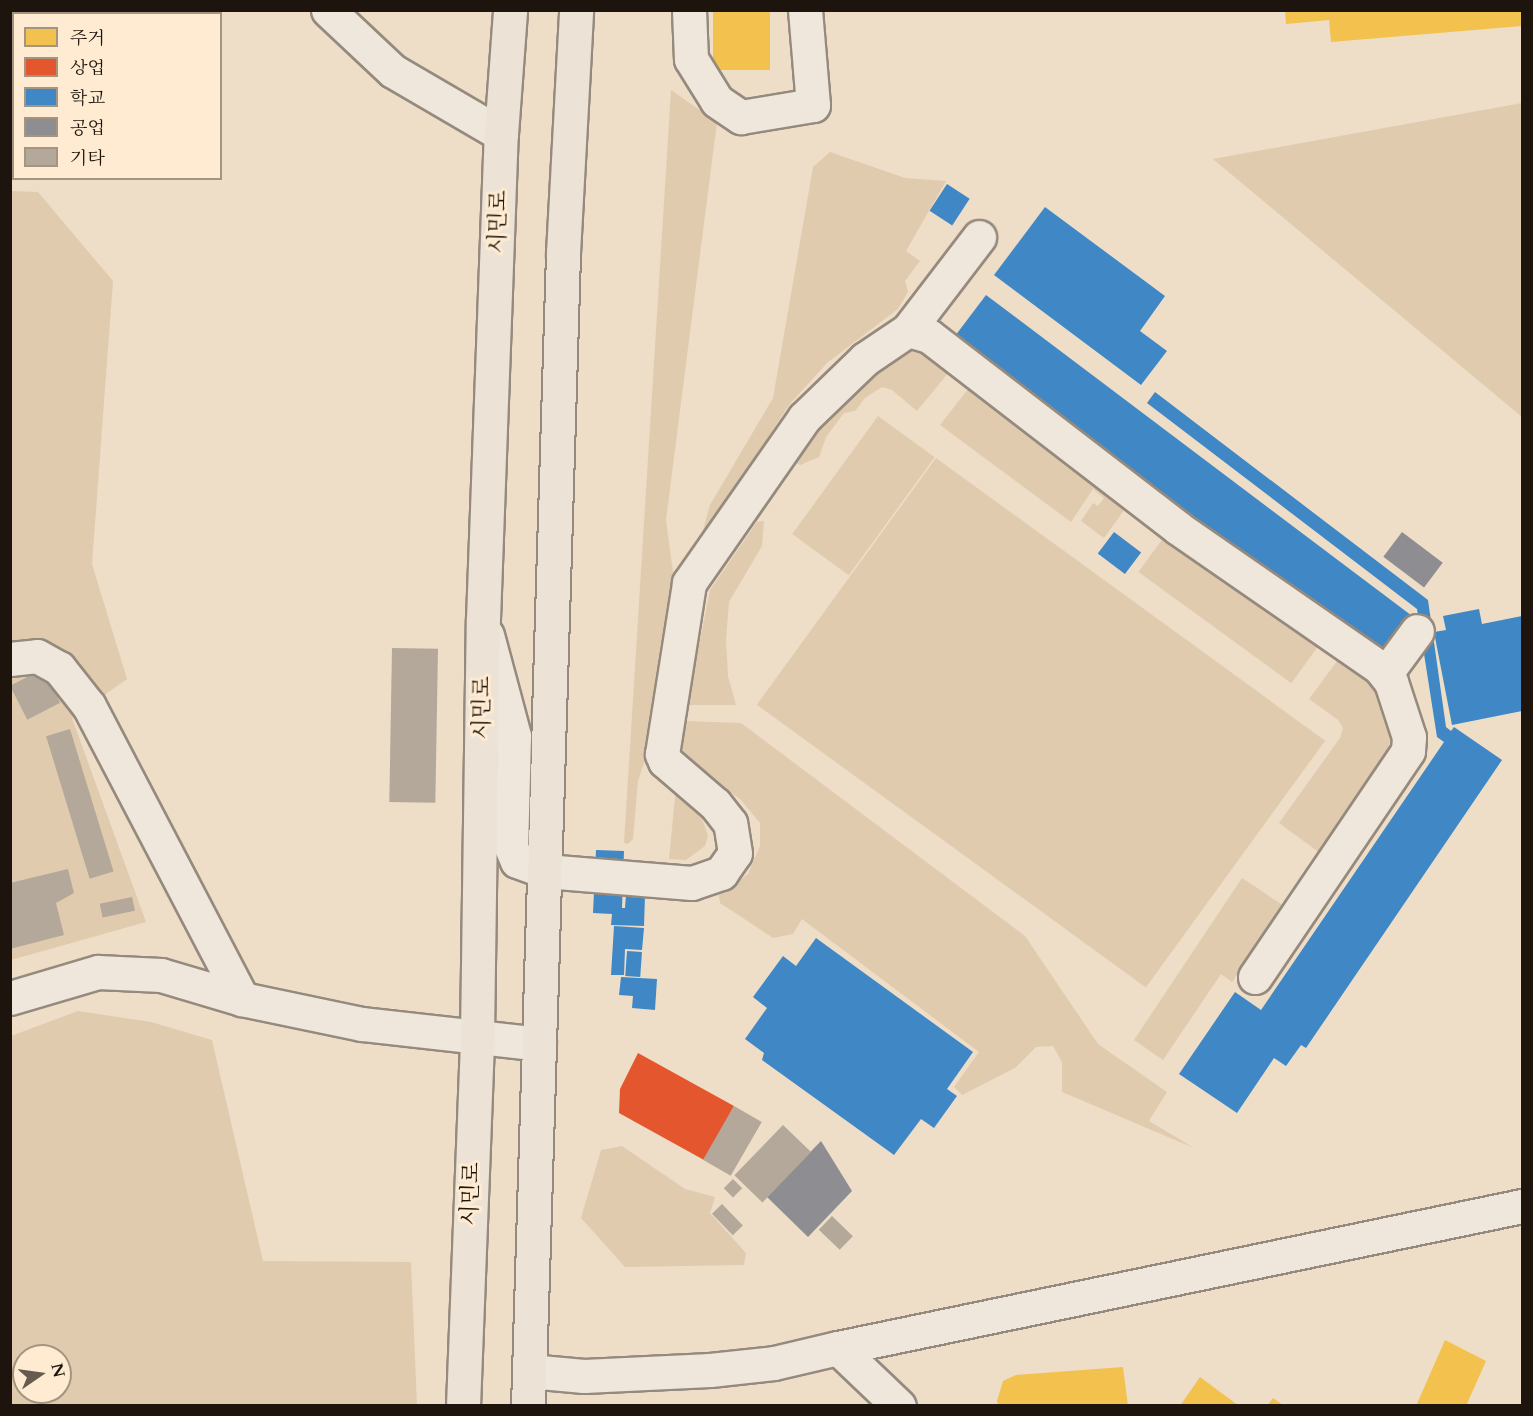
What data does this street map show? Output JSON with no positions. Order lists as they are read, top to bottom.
{
  "streets": {
    "main road": ["시민로"]
  },
  "legend": [
    "주거",
    "상업",
    "학교",
    "공업",
    "기타"
  ],
  "north": "right"
}
